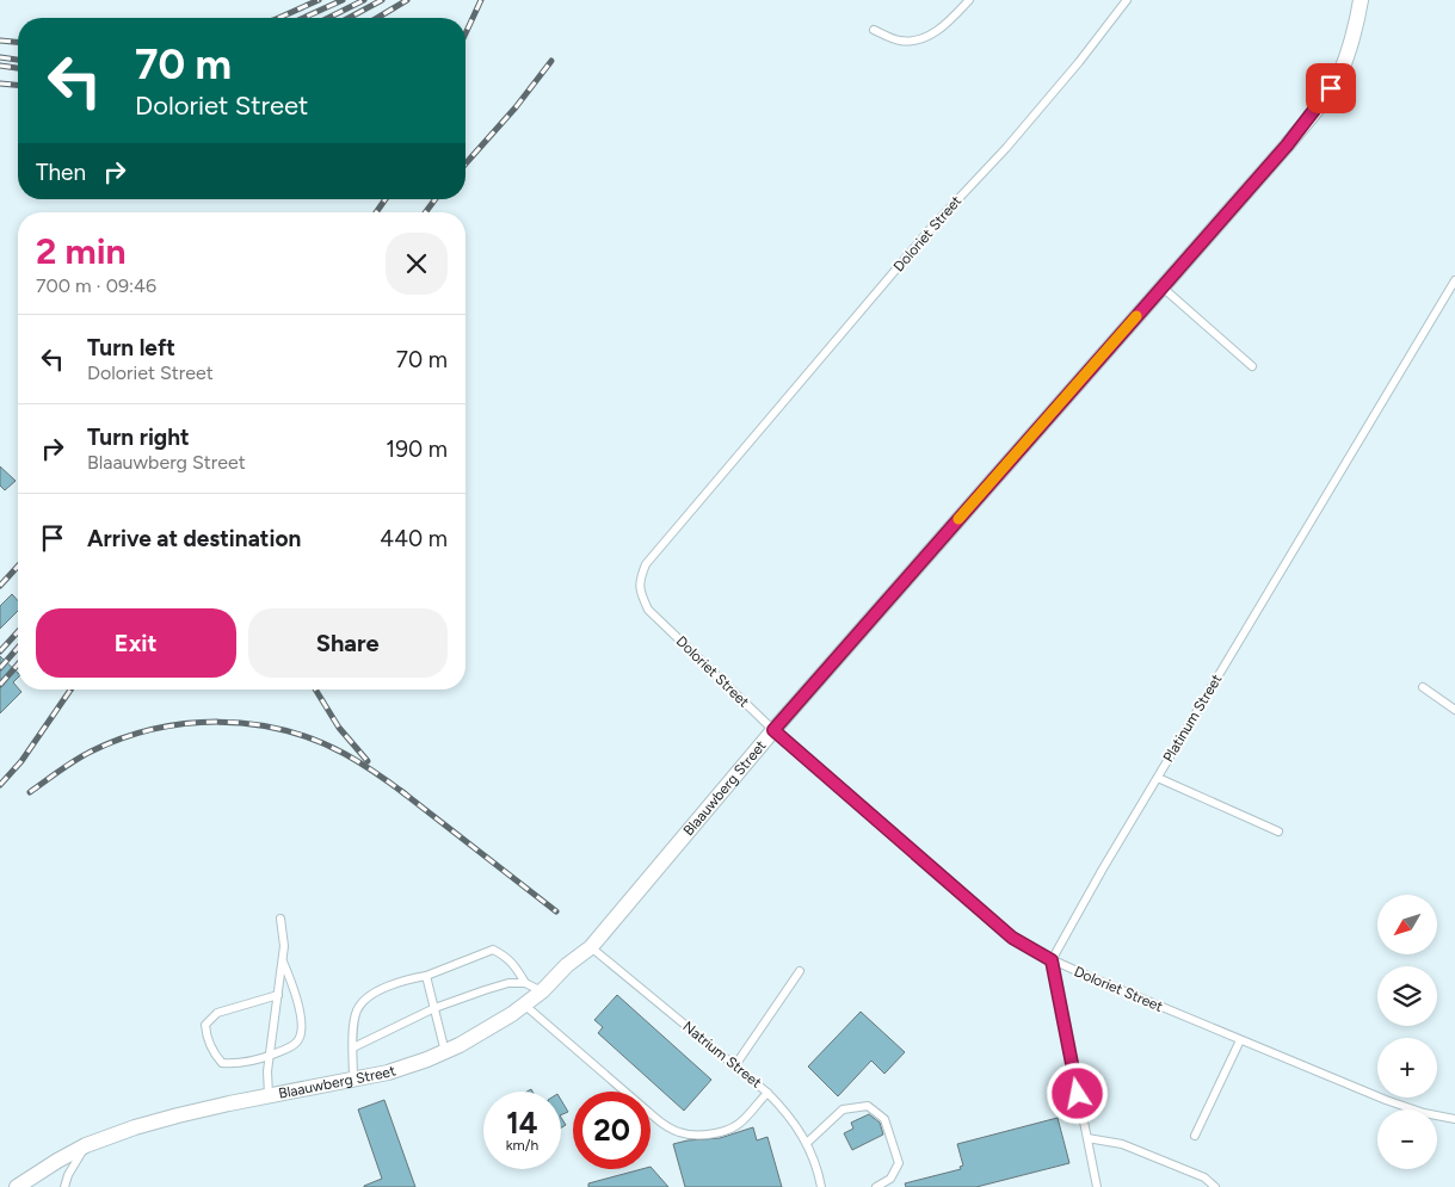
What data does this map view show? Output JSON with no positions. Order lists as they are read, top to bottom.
{
  "streets": {
    "street": ["Blaauwberg Street"],
    "lane": ["Doloriet Street", "Platinum Street", "Natrium Street"]
  },
  "crossings": [
    ["Doloriet Street", "Platinum Street"],
    ["Doloriet Street", "Blaauwberg Street"],
    ["Blaauwberg Street", "Natrium Street"]
  ],
  "north": "bottom left",
  "page": {
    "turn": ["70 m", "Doloriet Street"],
    "then": "Then",
    "heading": ["2 min", "700 m · 09:46"],
    "list": [
      {
        "name": "Turn left",
        "note": "Doloriet Street",
        "value": "70 m"
      },
      {
        "name": "Turn right",
        "note": "Blaauwberg Street",
        "value": "190 m"
      },
      {
        "name": "Arrive at destination",
        "value": "440 m"
      }
    ],
    "buttons": ["Exit", "Share"],
    "map_buttons": ["+", "−"],
    "speed": "14 km/h",
    "limit": "20"
  }
}
